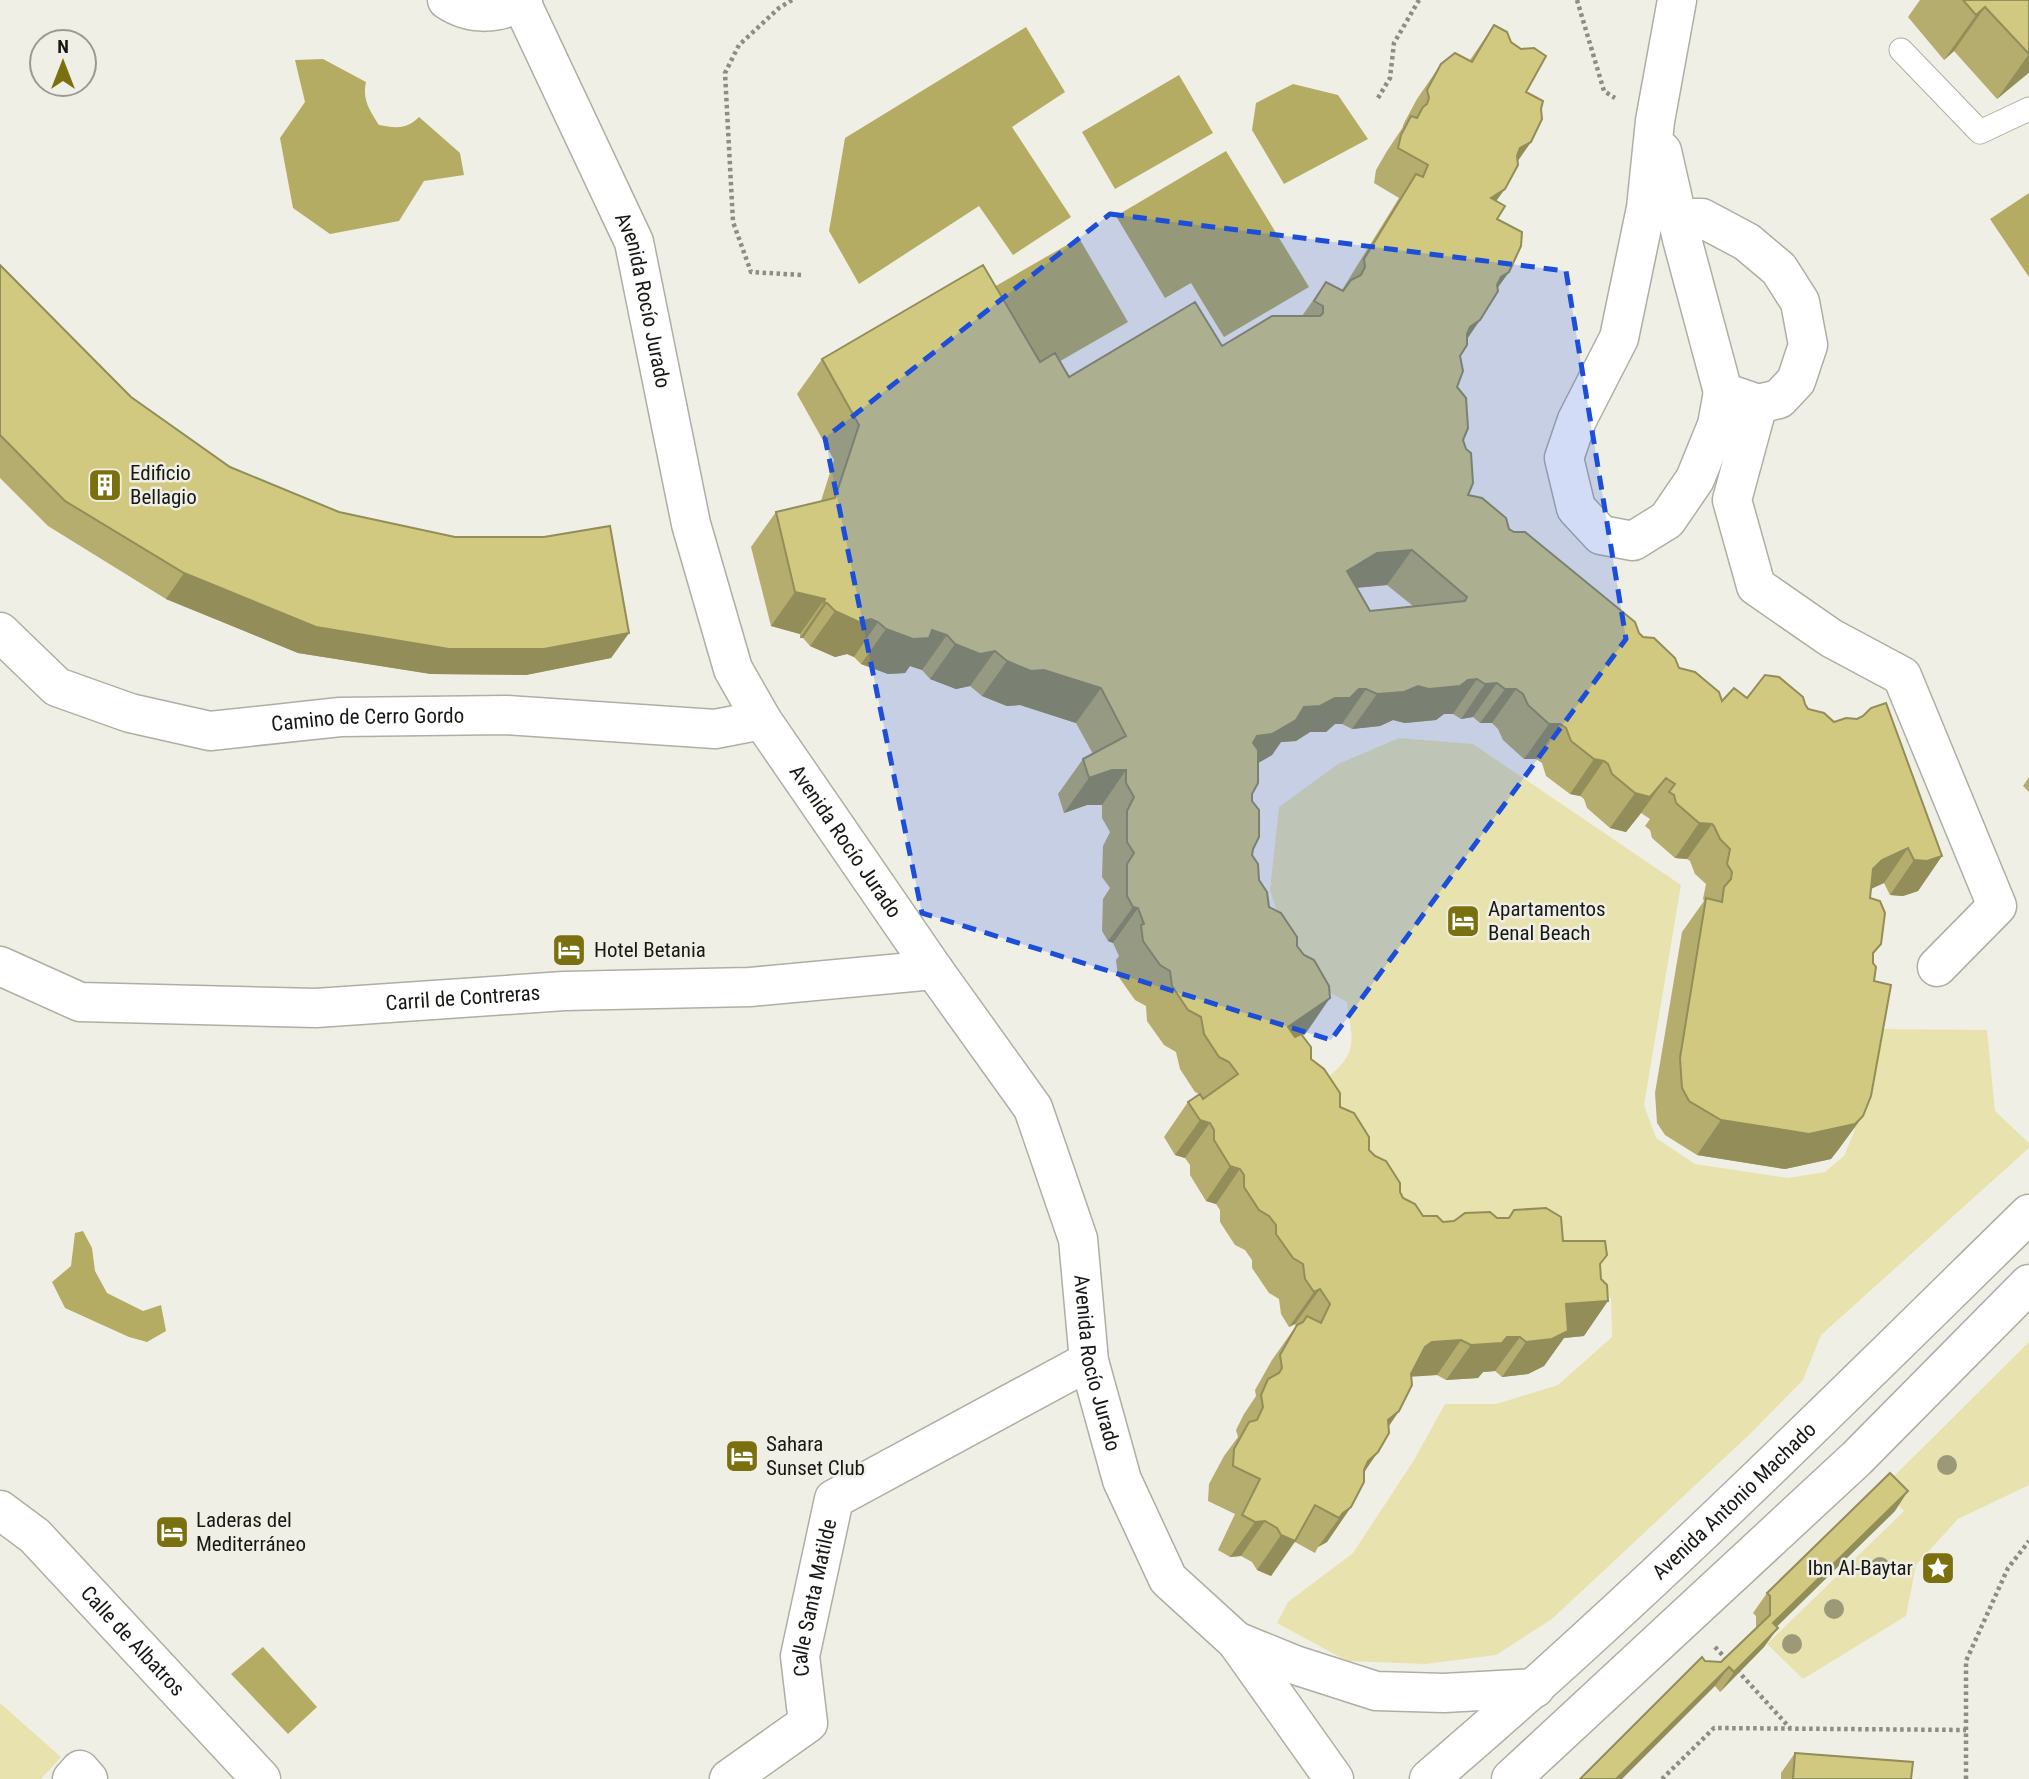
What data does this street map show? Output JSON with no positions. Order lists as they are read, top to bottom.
{
  "streets": {
    "street": [
      "Avenida Rocío Jurado",
      "Camino de Cerro Gordo",
      "Carril de Contreras",
      "Avenida Antonio Machado",
      "Calle Santa Matilde",
      "Calle de Albatros"
    ]
  },
  "crossings": [
    ["Avenida Rocío Jurado", "Camino de Cerro Gordo"],
    ["Avenida Rocío Jurado", "Carril de Contreras"],
    ["Avenida Rocío Jurado", "Avenida Antonio Machado"],
    ["Avenida Rocío Jurado", "Calle Santa Matilde"]
  ],
  "places": {
    "building": ["Edificio Bellagio"],
    "hotel": [
      "Apartamentos Benal Beach",
      "Hotel Betania",
      "Sahara Sunset Club",
      "Laderas del Mediterráneo"
    ],
    "place": ["Ibn Al-Baytar"]
  },
  "north": "top"
}
